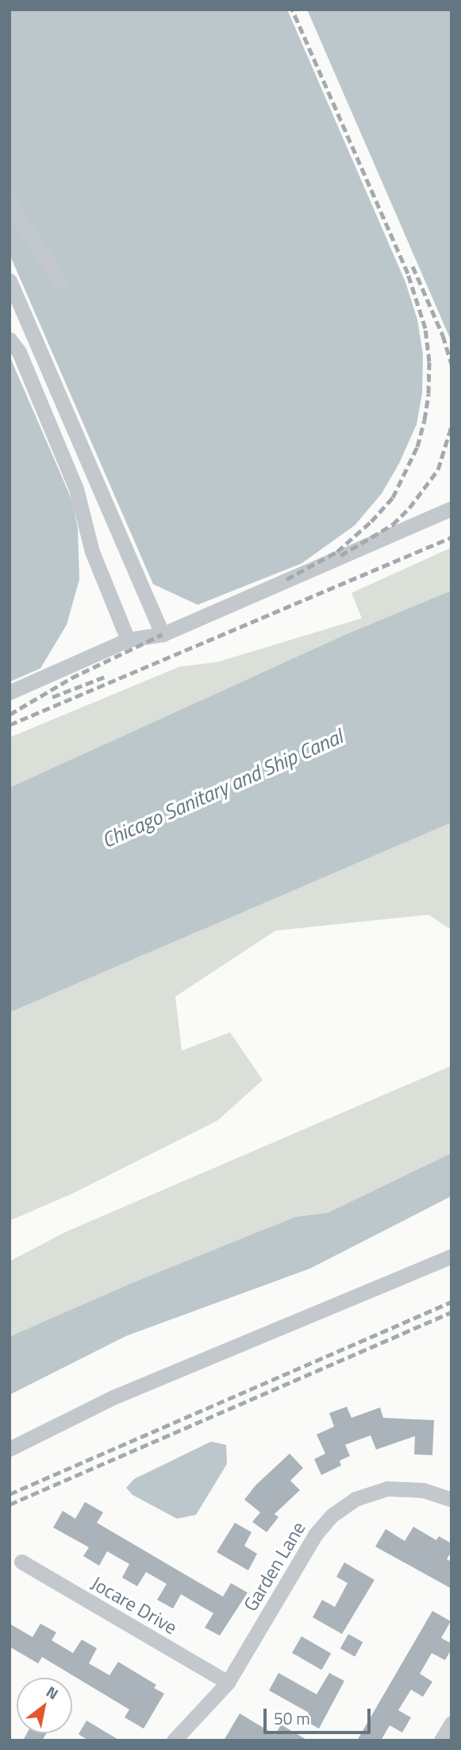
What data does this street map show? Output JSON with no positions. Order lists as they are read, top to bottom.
{
  "streets": {
    "street": ["Garden Lane", "Jocare Drive"]
  },
  "crossings": [
    ["Garden Lane", "Jocare Drive"]
  ],
  "water": ["Chicago Sanitary and Ship Canal"],
  "scale_bar": "50 m",
  "north": "top right"
}
